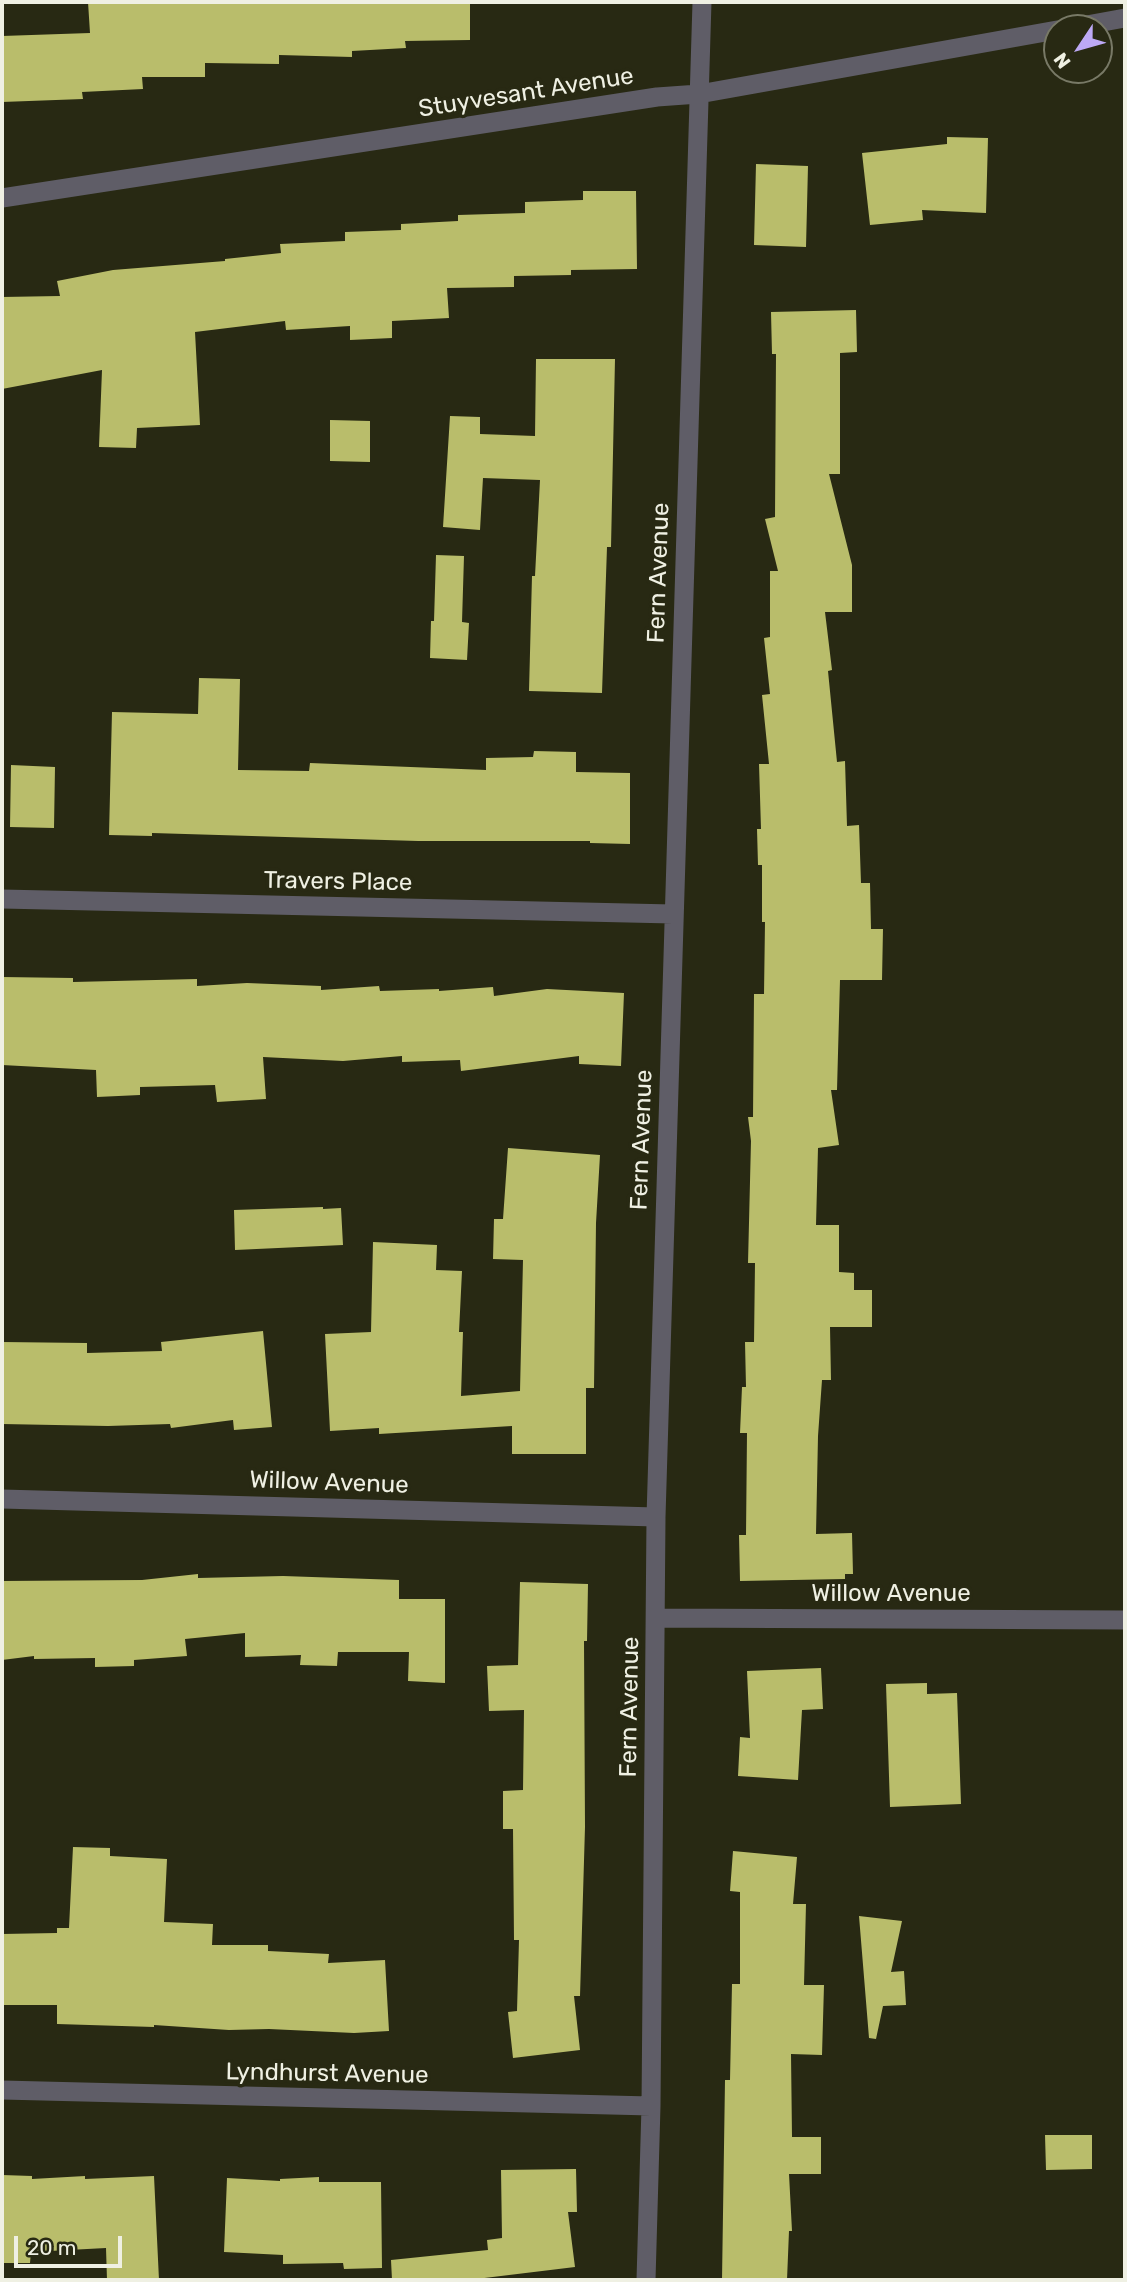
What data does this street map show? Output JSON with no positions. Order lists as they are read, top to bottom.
{
  "streets": {
    "street": [
      "Stuyvesant Avenue",
      "Fern Avenue",
      "Travers Place",
      "Willow Avenue",
      "Lyndhurst Avenue"
    ]
  },
  "crossings": [
    ["Stuyvesant Avenue", "Fern Avenue"],
    ["Fern Avenue", "Travers Place"],
    ["Fern Avenue", "Willow Avenue"],
    ["Fern Avenue", "Lyndhurst Avenue"]
  ],
  "scale_bar": "20 m",
  "north": "bottom left"
}
